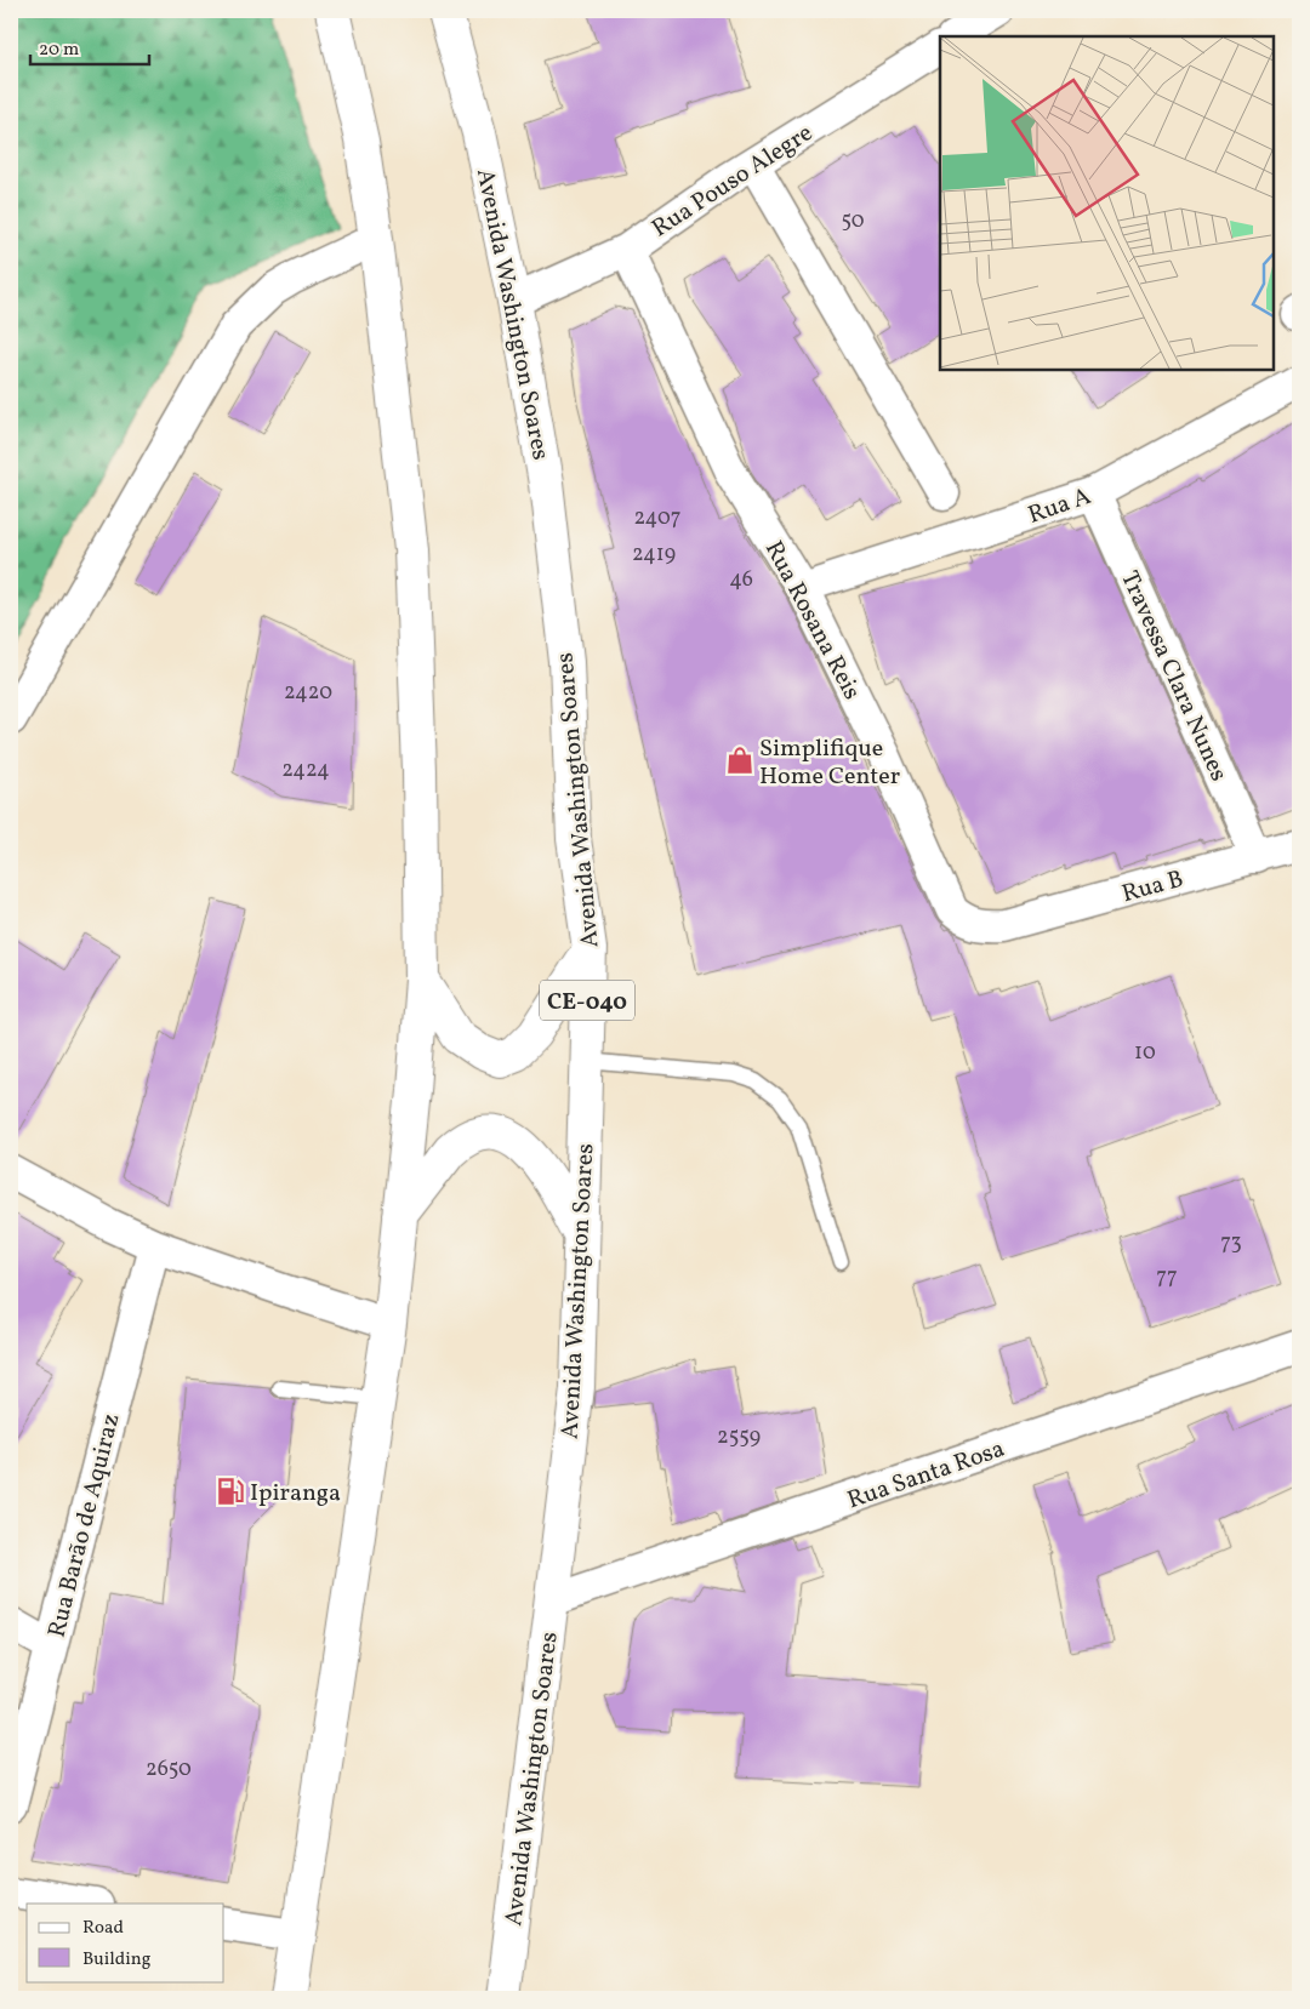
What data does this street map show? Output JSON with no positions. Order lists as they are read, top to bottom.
{
  "streets": {
    "highway": ["Avenida Washington Soares", "CE-040"],
    "street": [
      "Rua Pouso Alegre",
      "Rua A",
      "Rua Rosana Reis",
      "Travessa Clara Nunes",
      "Rua B",
      "Rua Santa Rosa",
      "Rua Barão de Aquiraz"
    ]
  },
  "crossings": [
    ["Rua Pouso Alegre", "Avenida Washington Soares"],
    ["Rua Pouso Alegre", "Rua Rosana Reis"],
    ["Avenida Washington Soares", "Rua Santa Rosa"],
    ["Rua A", "Rua Rosana Reis"],
    ["Rua A", "Travessa Clara Nunes"],
    ["Rua Rosana Reis", "Rua B"],
    ["Travessa Clara Nunes", "Rua B"]
  ],
  "places": {
    "shop": ["Simplifique Home Center"],
    "fuel station": ["Ipiranga"]
  },
  "house_numbers": [
    "50",
    "2407",
    "2419",
    "46",
    "2420",
    "2424",
    "10",
    "73",
    "77",
    "2559",
    "2650"
  ],
  "legend": ["Road", "Building"],
  "scale_bar": "20 m"
}
